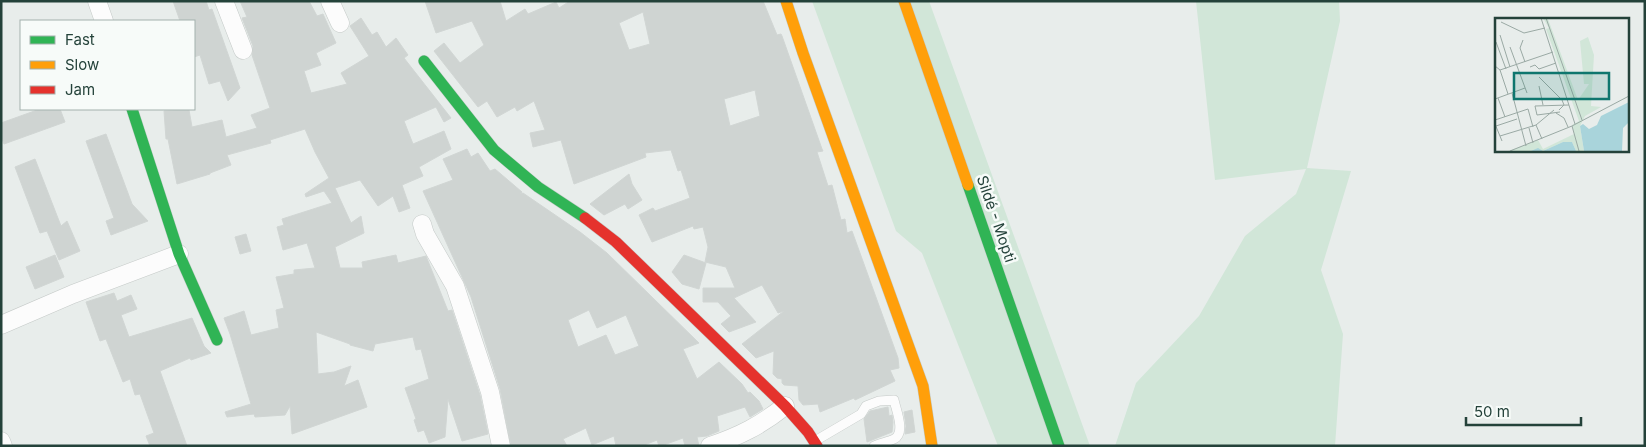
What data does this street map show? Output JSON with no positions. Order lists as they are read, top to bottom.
{
  "streets": {
    "street": ["Sildé - Mopti"]
  },
  "legend": ["Fast", "Slow", "Jam"],
  "scale_bar": "50 m"
}
